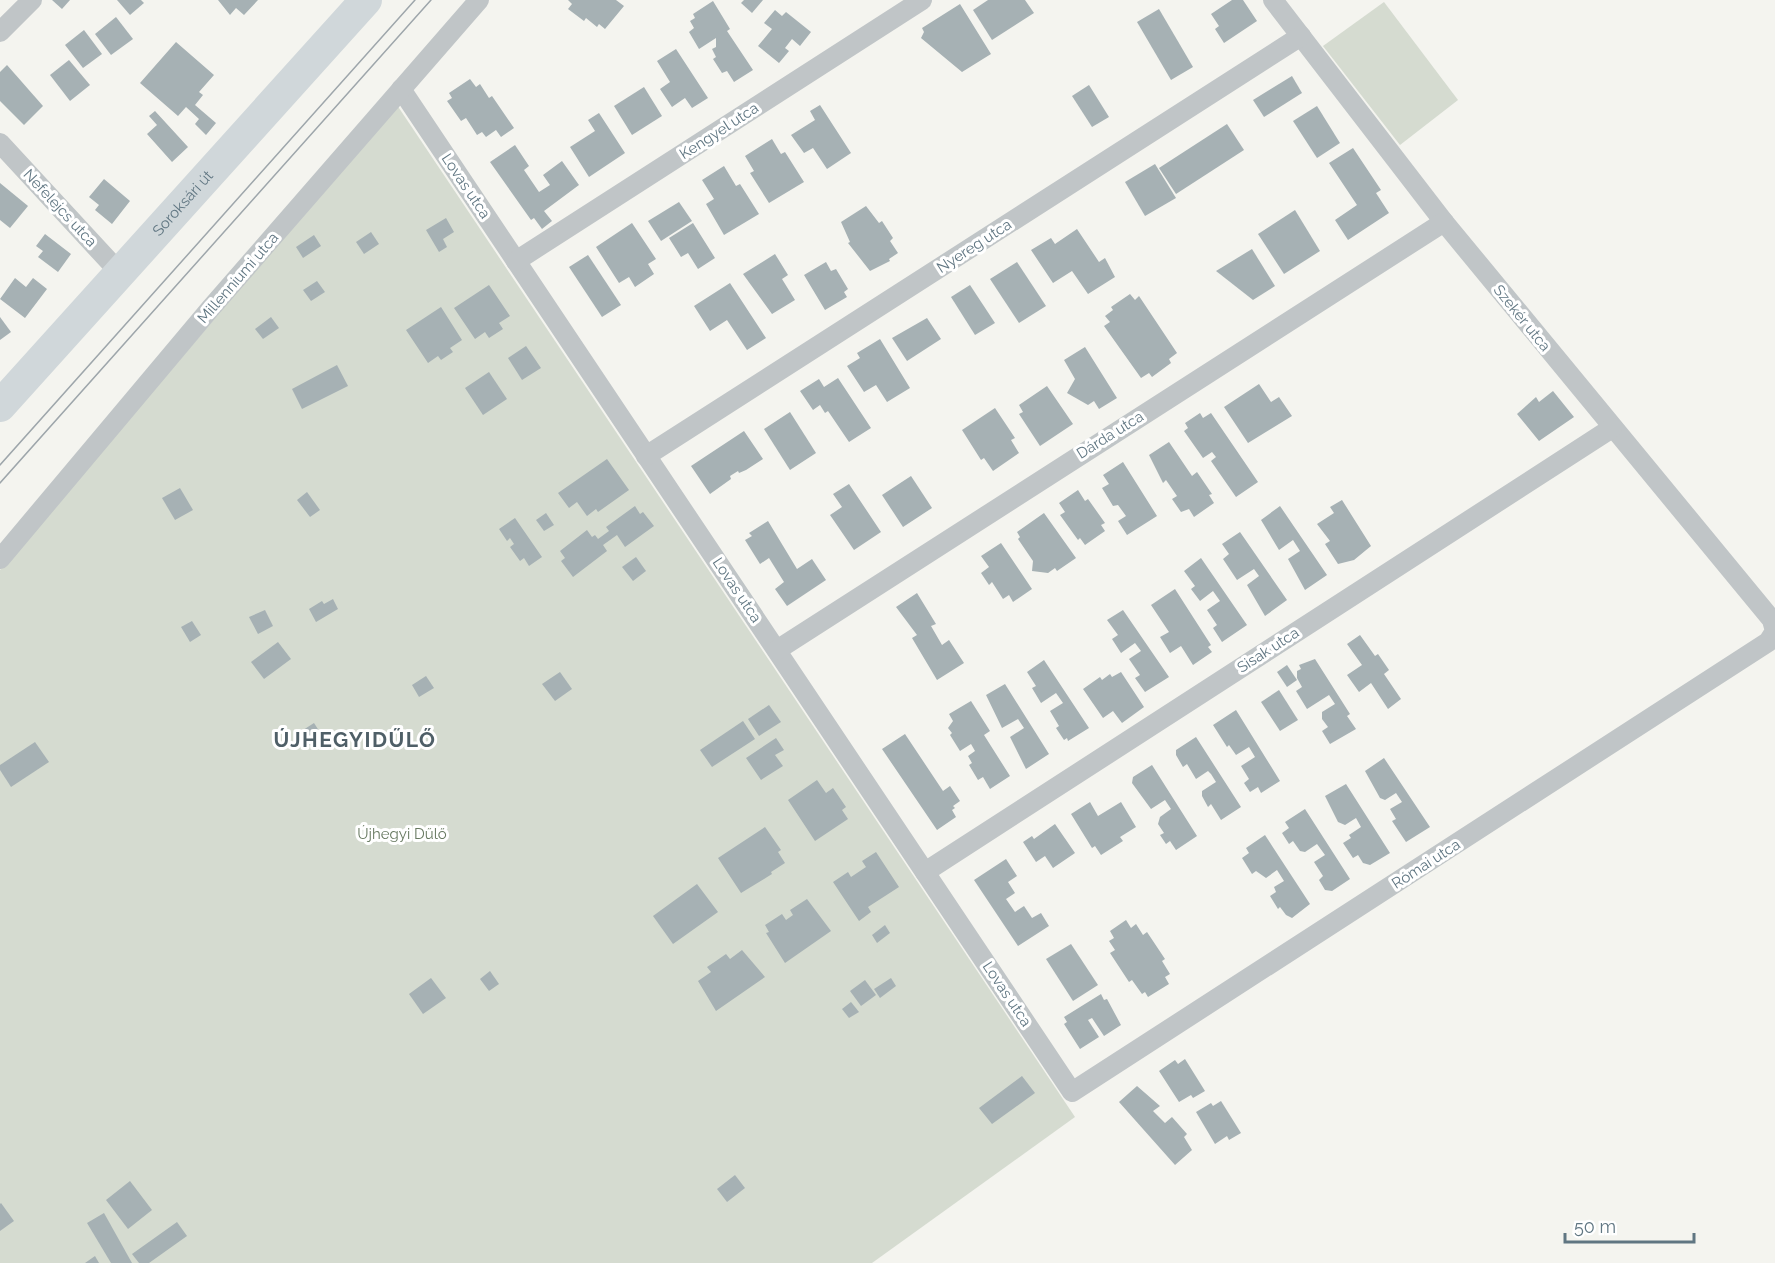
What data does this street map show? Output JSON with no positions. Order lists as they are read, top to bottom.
{
  "streets": {
    "main road": ["Soroksári út"],
    "street": [
      "Kengyel utca",
      "Lovas utca",
      "Nefelejcs utca",
      "Nyereg utca",
      "Millenniumi utca",
      "Szekér utca",
      "Dárda utca",
      "Sisak utca",
      "Római utca"
    ]
  },
  "crossings": [
    ["Kengyel utca", "Lovas utca"],
    ["Lovas utca", "Nyereg utca"],
    ["Lovas utca", "Millenniumi utca"],
    ["Lovas utca", "Dárda utca"],
    ["Lovas utca", "Sisak utca"],
    ["Lovas utca", "Római utca"],
    ["Soroksári út", "Nefelejcs utca"],
    ["Nyereg utca", "Szekér utca"],
    ["Szekér utca", "Dárda utca"],
    ["Szekér utca", "Sisak utca"],
    ["Szekér utca", "Római utca"]
  ],
  "districts": ["ÚJHEGYIDŰLŐ"],
  "parks": ["Újhegyi Dűlő"],
  "scale_bar": "50 m"
}
